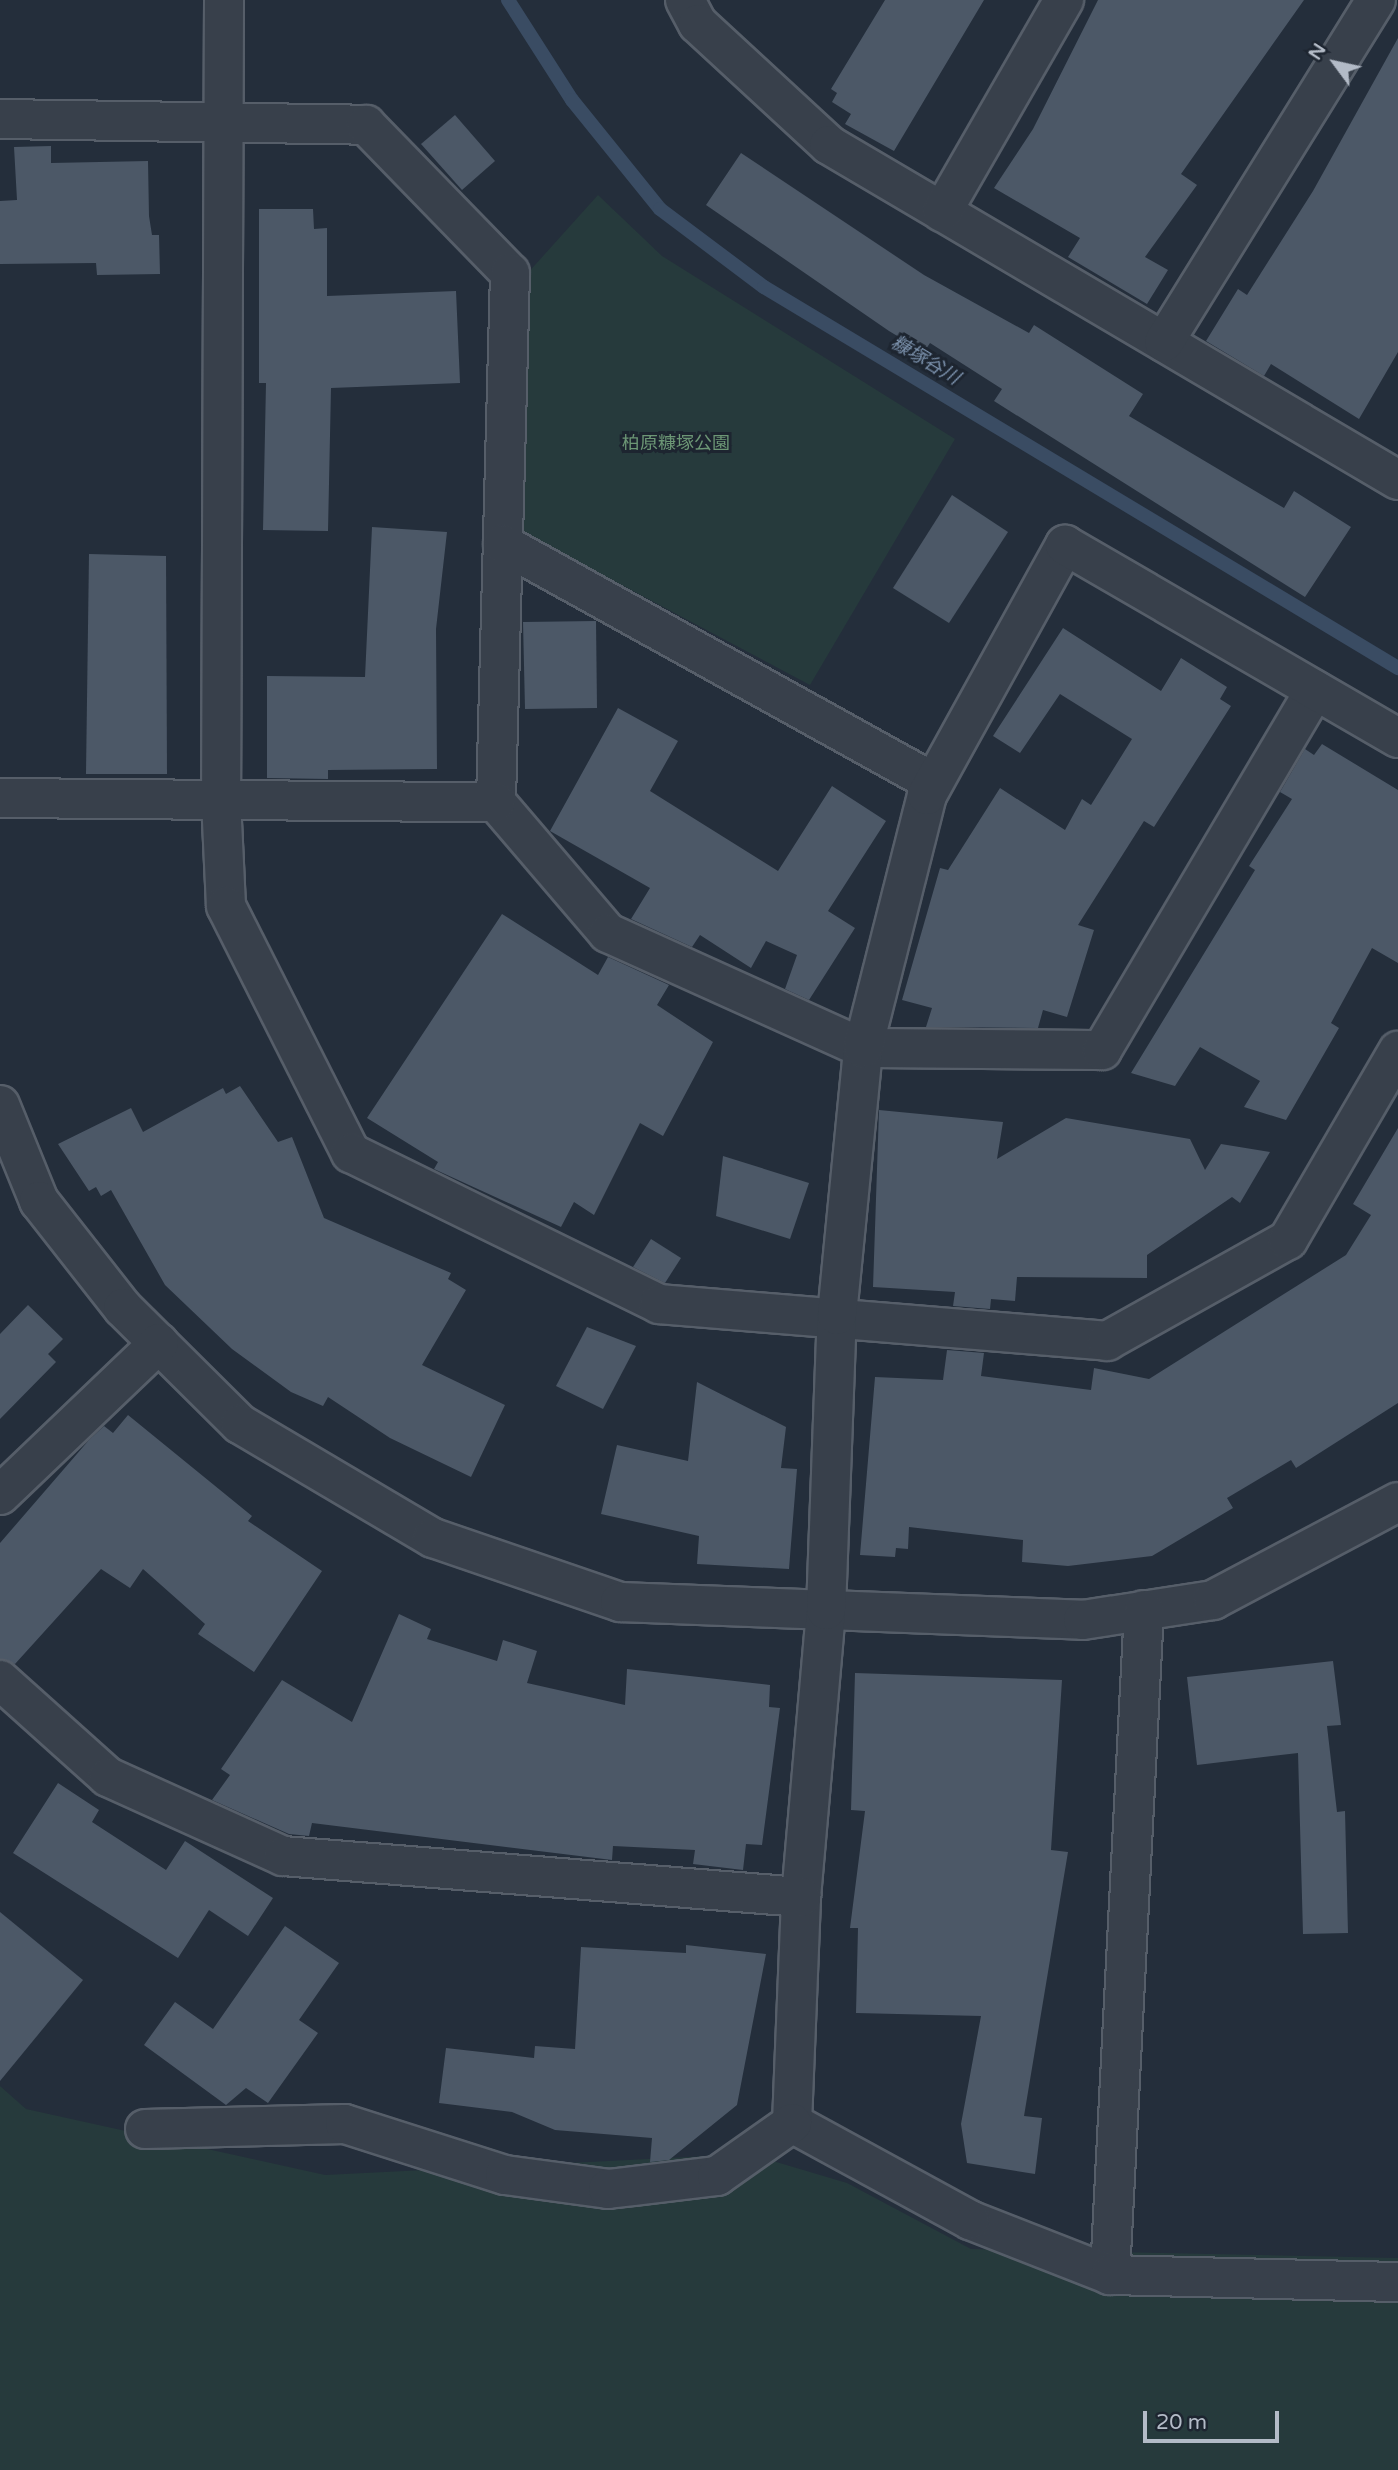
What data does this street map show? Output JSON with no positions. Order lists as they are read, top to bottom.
{
  "water": ["糠塚谷川"],
  "parks": ["柏原糠塚公園"],
  "scale_bar": "20 m",
  "north": "top left"
}
